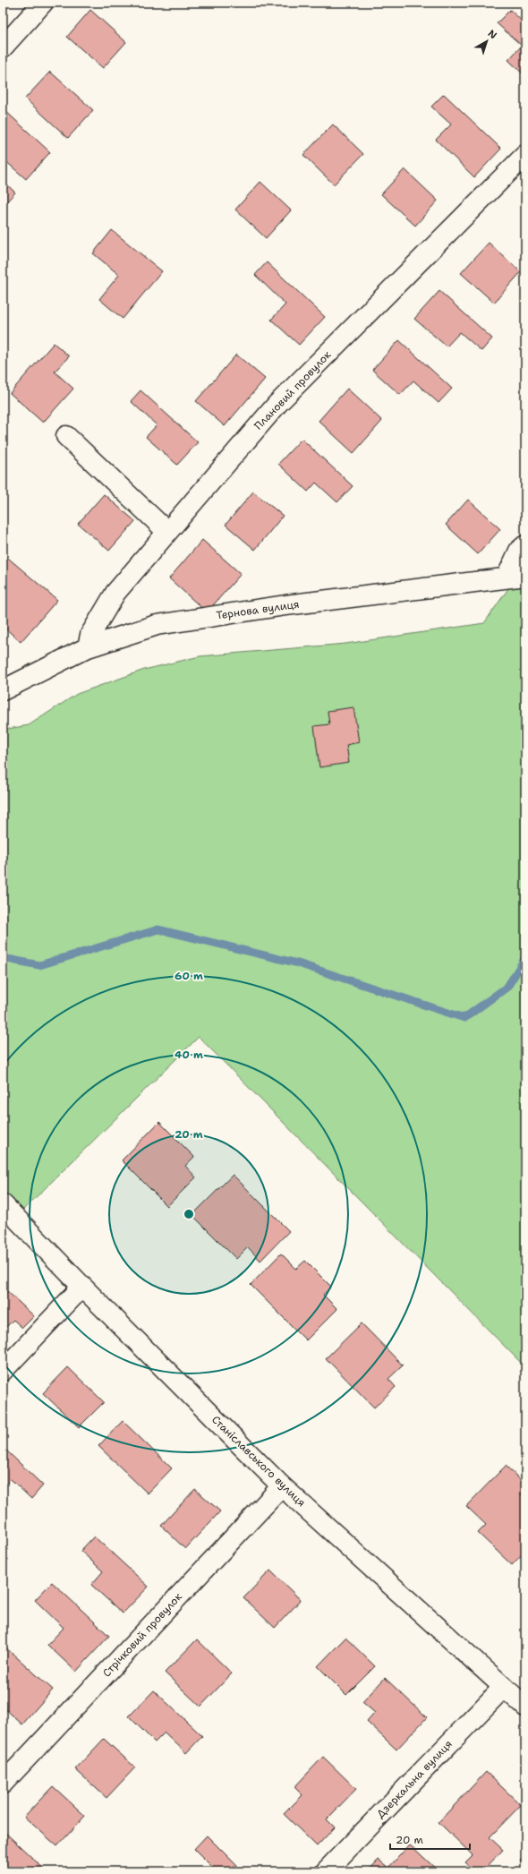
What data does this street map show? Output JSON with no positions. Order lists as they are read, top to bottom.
{
  "streets": {
    "street": [
      "Плановий провулок",
      "Тернова вулиця",
      "Станіславського вулиця",
      "Стрічковий провулок",
      "Дзеркальна вулиця"
    ]
  },
  "crossings": [
    ["Плановий провулок", "Тернова вулиця"],
    ["Станіславського вулиця", "Стрічковий провулок"],
    ["Станіславського вулиця", "Дзеркальна вулиця"]
  ],
  "scale_bar": "20 m",
  "north": "top right",
  "rings": ["60 m", "40 m", "20 m"]
}
